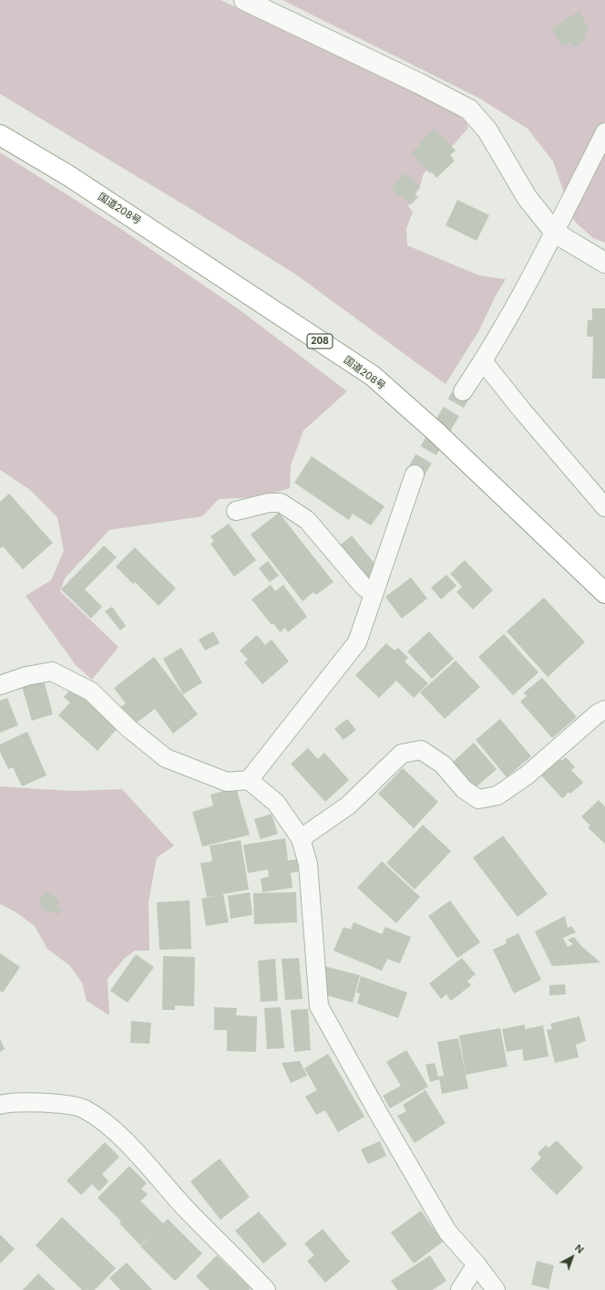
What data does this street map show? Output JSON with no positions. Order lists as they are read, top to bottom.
{
  "streets": {
    "highway": ["国道208号", "208"]
  },
  "north": "top right"
}
